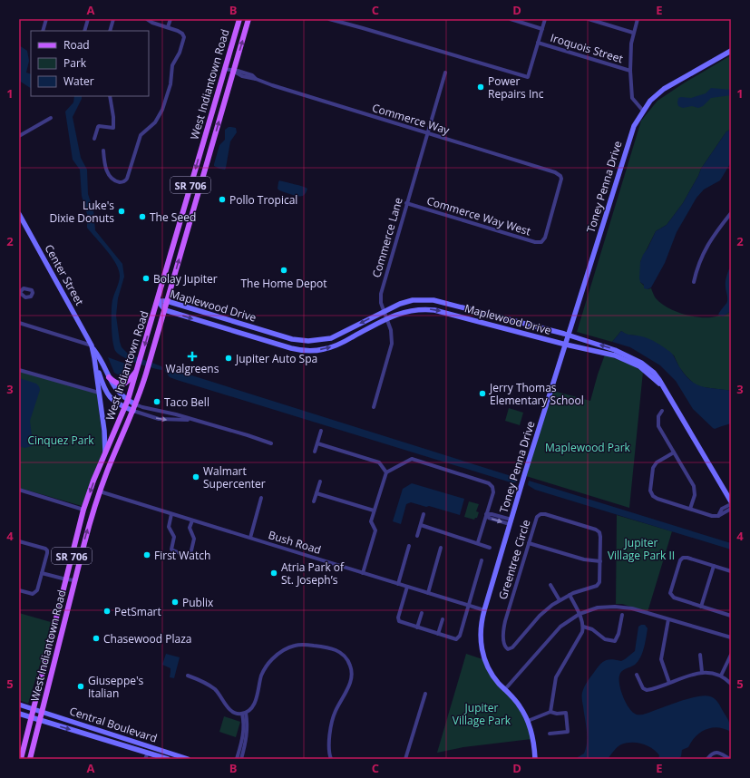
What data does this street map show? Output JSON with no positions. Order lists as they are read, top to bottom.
{
  "streets": {
    "main road": ["West Indiantown Road", "SR 706"],
    "street": [
      "Iroquois Street",
      "Commerce Way",
      "Toney Penna Drive",
      "Commerce Way West",
      "Commerce Lane",
      "Center Street",
      "Maplewood Drive",
      "Bush Road",
      "Greentree Circle",
      "Central Boulevard"
    ]
  },
  "crossings": [
    ["West Indiantown Road", "Commerce Way"],
    ["West Indiantown Road", "Center Street"],
    ["West Indiantown Road", "Maplewood Drive"],
    ["West Indiantown Road", "Bush Road"],
    ["West Indiantown Road", "Central Boulevard"],
    ["Commerce Way", "Commerce Way West"],
    ["Commerce Way", "Commerce Lane"],
    ["Toney Penna Drive", "Maplewood Drive"],
    ["Toney Penna Drive", "Bush Road"],
    ["Commerce Way West", "Commerce Lane"],
    ["Commerce Lane", "Maplewood Drive"]
  ],
  "parks": [
    "Cinquez Park",
    "Maplewood Park",
    "Jupiter Village Park II",
    "Jupiter Village Park"
  ],
  "places": {
    "other": [
      "Power Repairs Inc",
      "Pollo Tropical",
      "Luke's Dixie Donuts",
      "The Seed",
      "The Home Depot",
      "Bolay Jupiter",
      "Jupiter Auto Spa",
      "Jerry Thomas Elementary School",
      "Taco Bell",
      "Walmart Supercenter",
      "First Watch",
      "Atria Park of St. Joseph’s",
      "Publix",
      "PetSmart",
      "Chasewood Plaza",
      "Giuseppe's Italian"
    ],
    "health": ["Walgreens"]
  },
  "legend": ["Road", "Park", "Water"],
  "grid": {
    "columns": [
      "A",
      "B",
      "C",
      "D",
      "E"
    ],
    "rows": [
      "1",
      "2",
      "3",
      "4",
      "5"
    ]
  }
}
